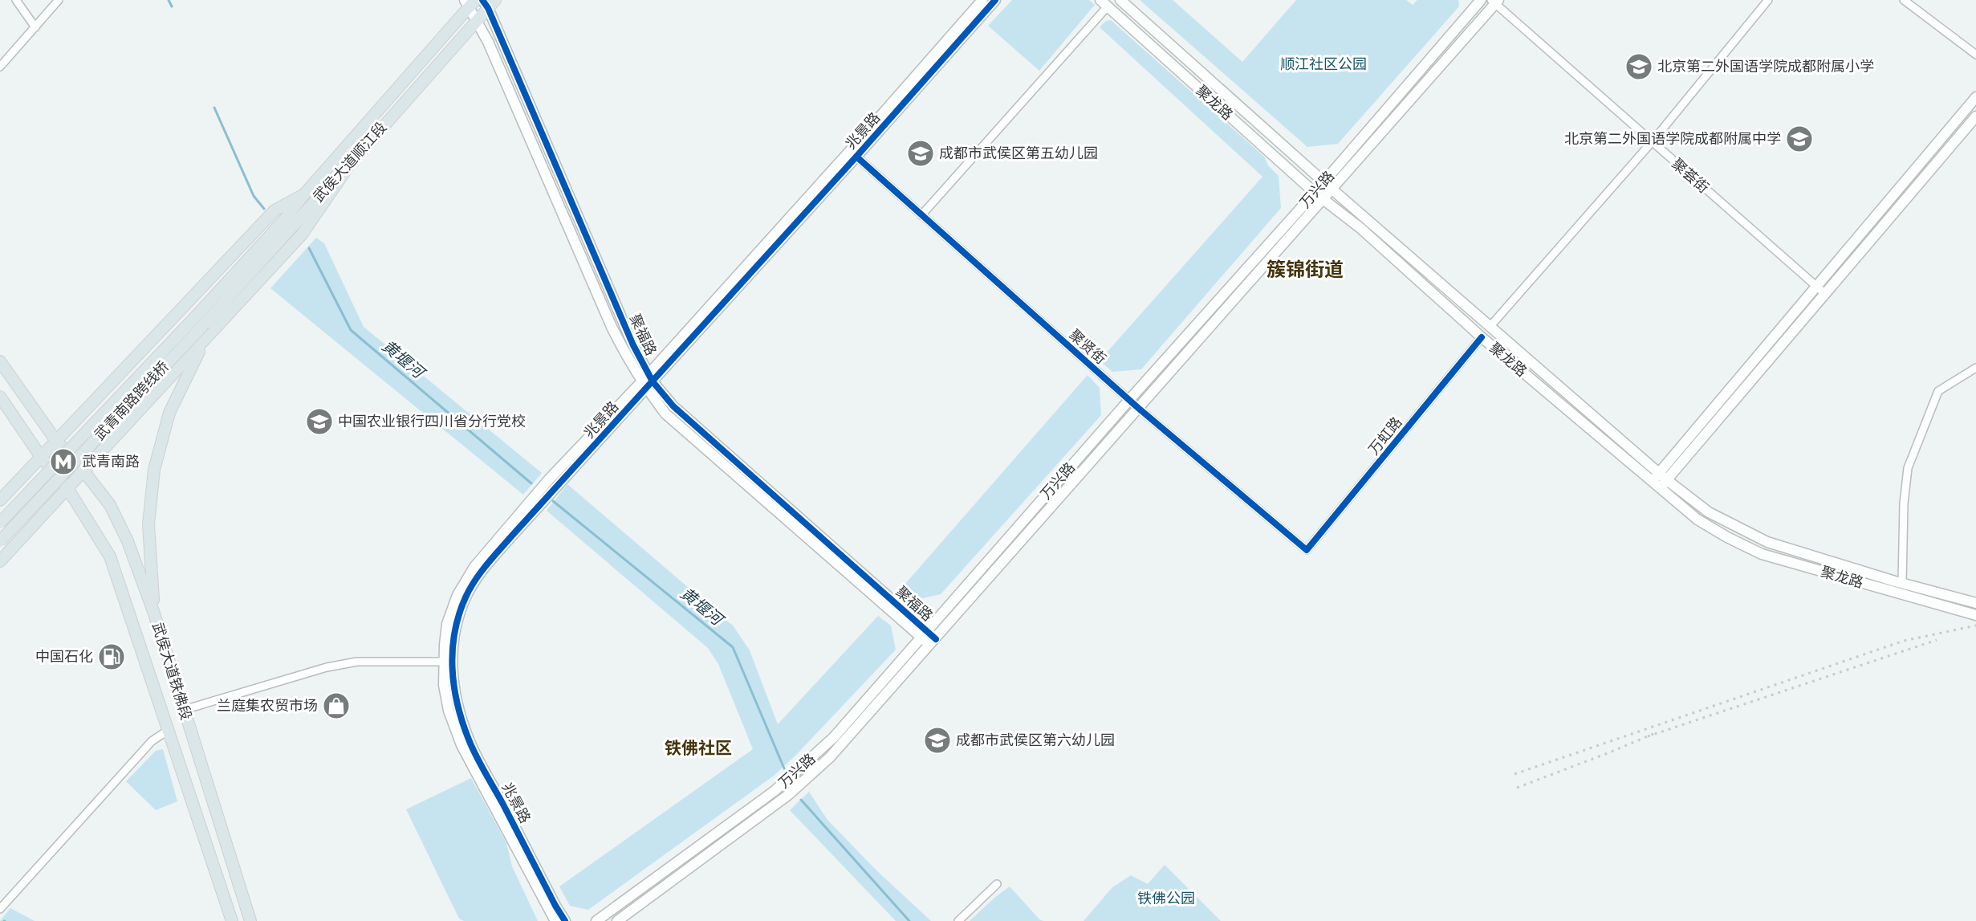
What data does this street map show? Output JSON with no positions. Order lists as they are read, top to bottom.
{
  "streets": {
    "main road": [
      "聚龙路",
      "兆景路",
      "武侯大道顺江段",
      "万兴路",
      "聚福路",
      "武青南路跨线桥",
      "武侯大道铁佛段"
    ],
    "street": ["聚荟街", "聚贤街", "万虹路"]
  },
  "crossings": [
    ["聚龙路", "万兴路"],
    ["聚龙路", "万虹路"],
    ["兆景路", "聚福路"],
    ["兆景路", "聚贤街"],
    ["武侯大道顺江段", "聚福路"],
    ["武侯大道顺江段", "武青南路跨线桥"],
    ["万兴路", "聚福路"],
    ["万兴路", "聚贤街"],
    ["聚贤街", "万虹路"]
  ],
  "districts": ["簇锦街道", "铁佛社区"],
  "water": ["黄堰河"],
  "parks": ["顺江社区公园", "铁佛公园"],
  "places": {
    "school or university": [
      "北京第二外国语学院成都附属小学",
      "北京第二外国语学院成都附属中学",
      "成都市武侯区第五幼儿园",
      "中国农业银行四川省分行党校",
      "成都市武侯区第六幼儿园"
    ],
    "metro station": ["武青南路"],
    "fuel station": ["中国石化"],
    "shop": ["兰庭集农贸市场"]
  }
}
